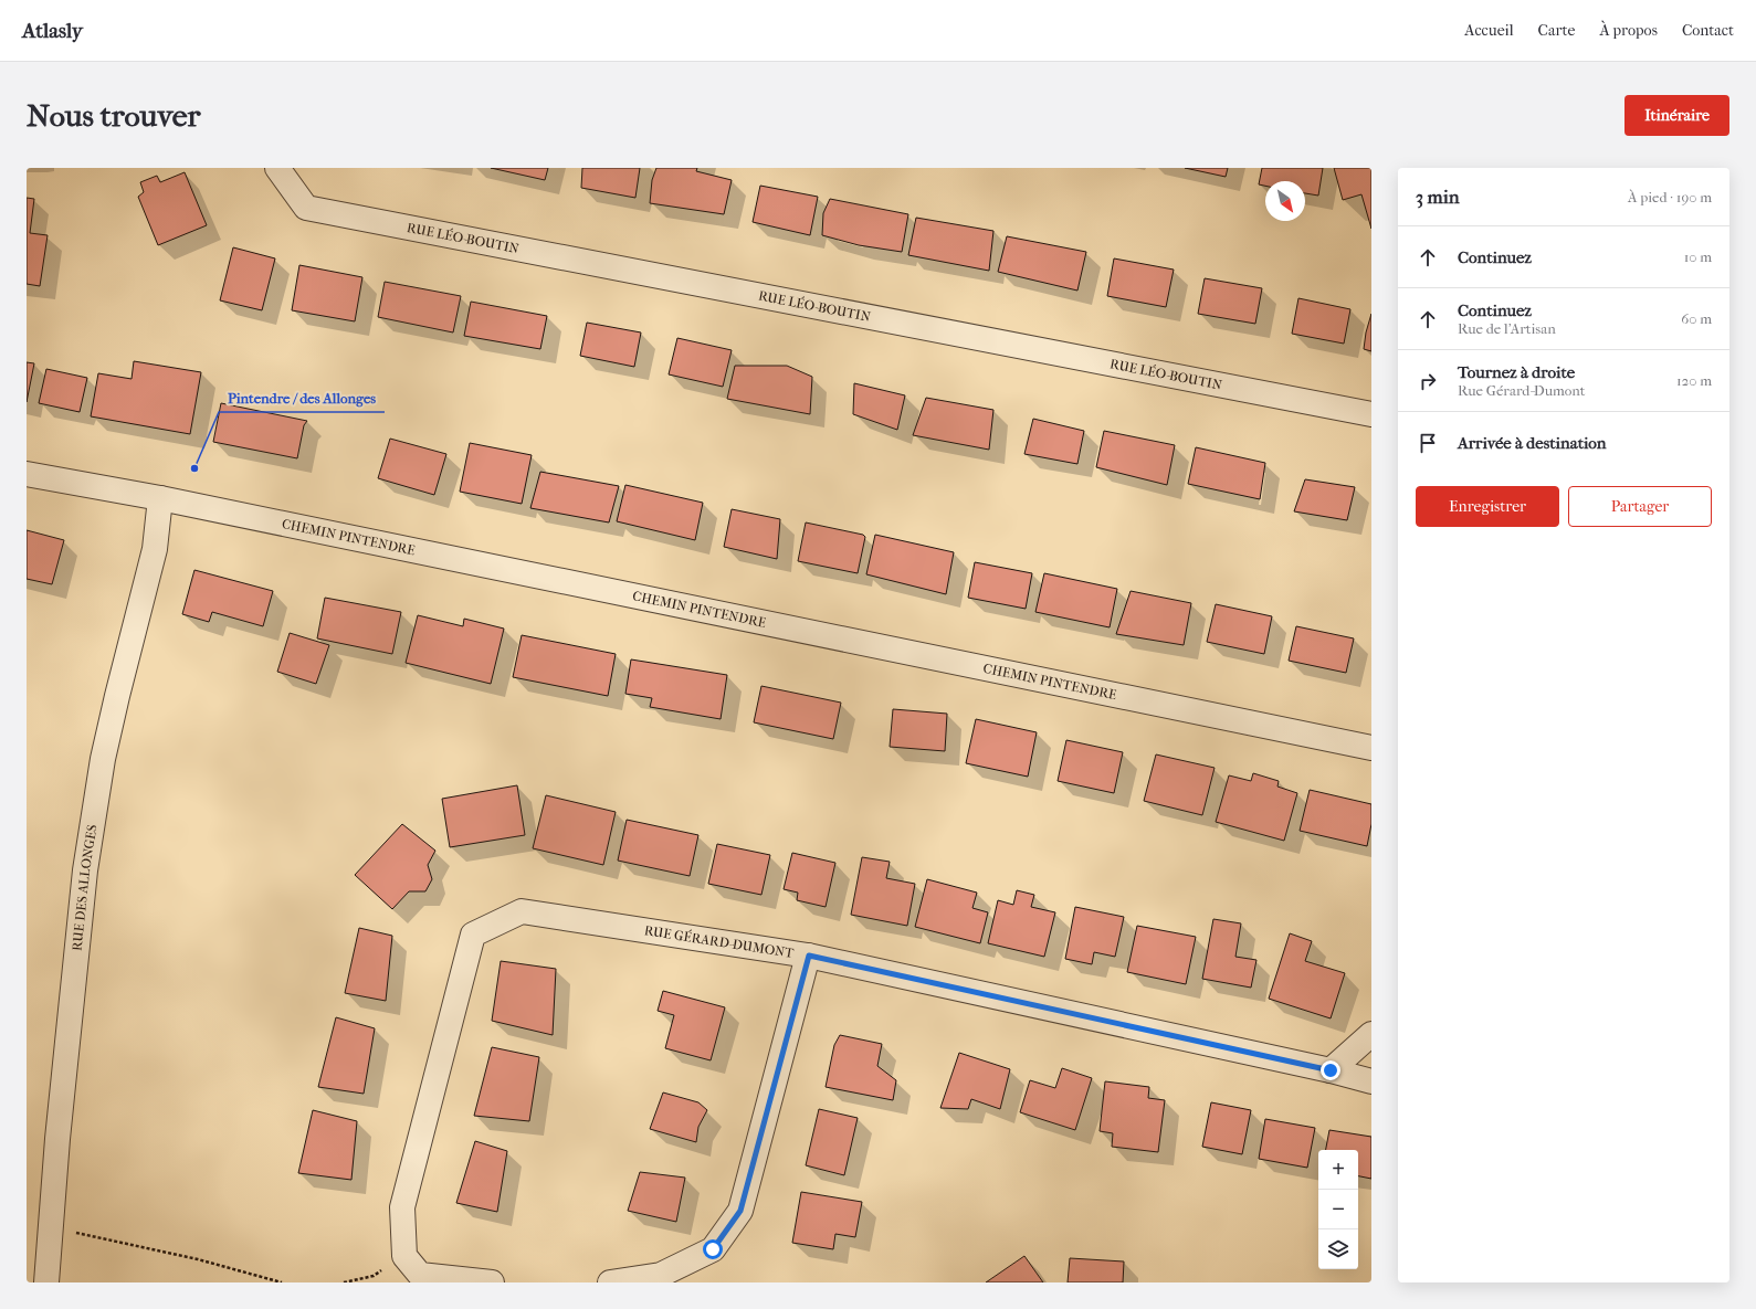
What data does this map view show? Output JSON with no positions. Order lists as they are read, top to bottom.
{
  "streets": {
    "street": [
      "RUE LÉO-BOUTIN",
      "CHEMIN PINTENDRE",
      "RUE DES ALLONGES",
      "RUE GÉRARD-DUMONT"
    ]
  },
  "crossings": [
    ["CHEMIN PINTENDRE", "RUE DES ALLONGES"]
  ],
  "places": ["Pintendre / des Allonges"],
  "north": "bottom right",
  "page": {
    "header": "Atlasly",
    "nav": [
      "Accueil",
      "Carte",
      "À propos",
      "Contact"
    ],
    "buttons": [
      "Itinéraire",
      ["Enregistrer", "Partager"]
    ],
    "title": "Nous trouver",
    "heading": ["3 min", "À pied · 190 m"],
    "list": [
      ["Continuez", "10 m"],
      ["Continuez", "Rue de l'Artisan", "60 m"],
      ["Tournez à droite", "Rue Gérard-Dumont", "120 m"],
      "Arrivée à destination"
    ],
    "map_buttons": ["+", "−"]
  }
}
